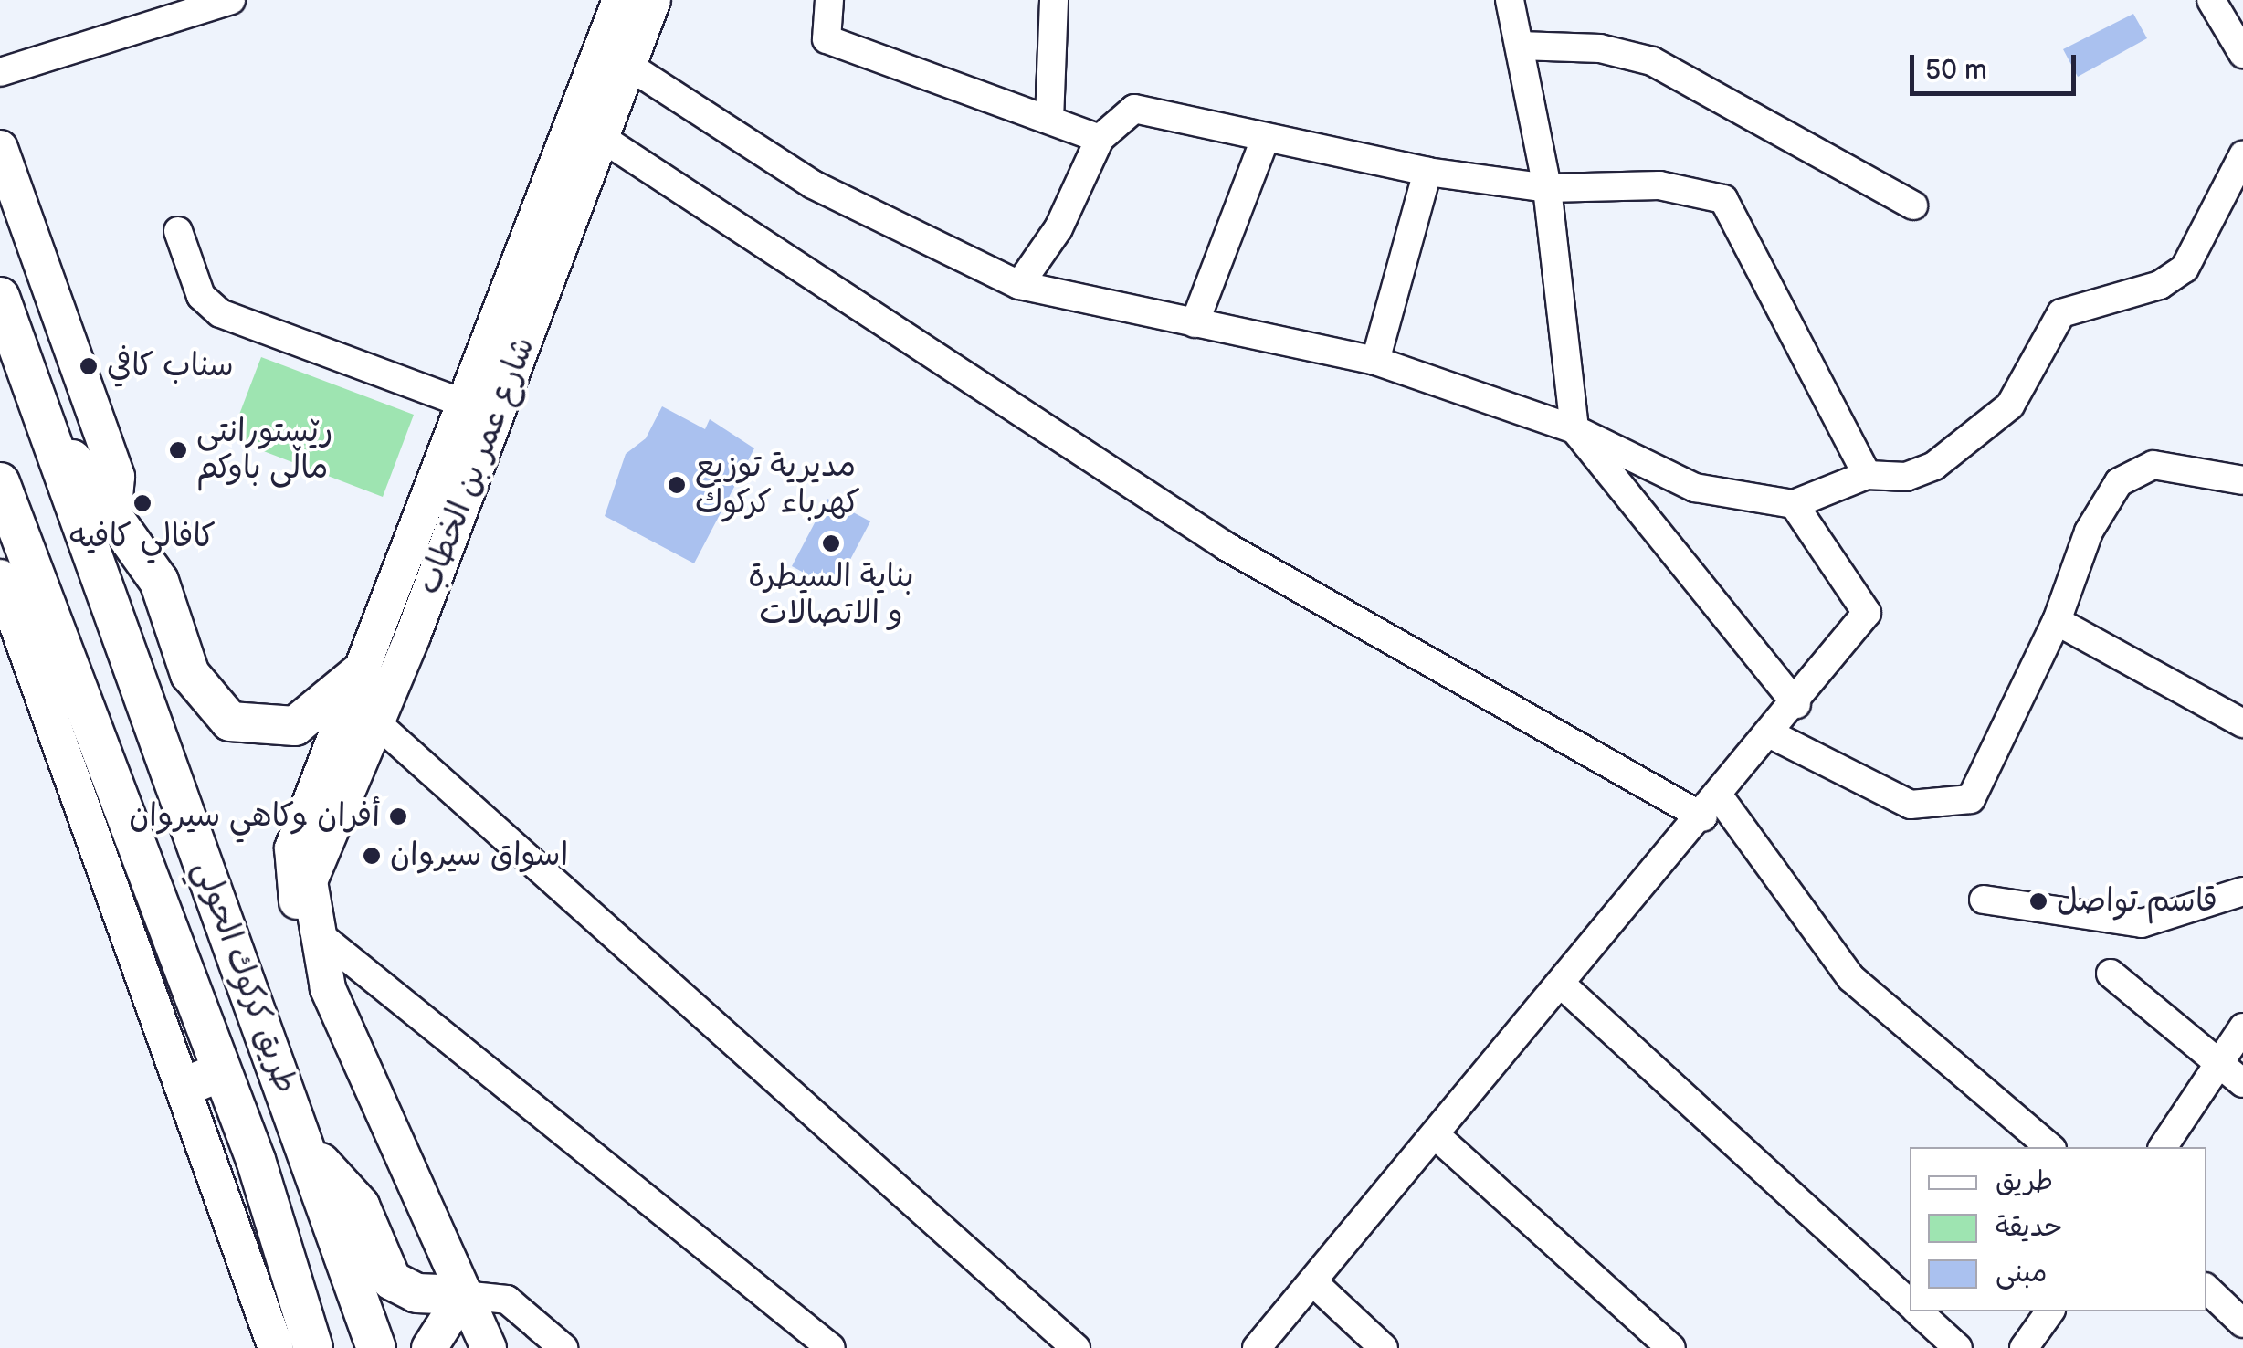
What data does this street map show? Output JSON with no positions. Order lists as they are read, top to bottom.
{
  "streets": {
    "highway": ["طريق كركوك الحولي"],
    "main road": ["شارع عمر بن الخطاب"]
  },
  "places": [
    "سناب كافي",
    "رێستورانتی ماڵی باوکم",
    "مديرية توزيع كهرباء كركوك",
    "كافالي كافيه",
    "بناية السيطرة و الاتصالات",
    "أفران وكاهي سيروان",
    "اسواق سيروان",
    "قاسم تواصل"
  ],
  "legend": ["طريق", "حديقة", "مبنى"],
  "scale_bar": "50 m"
}
